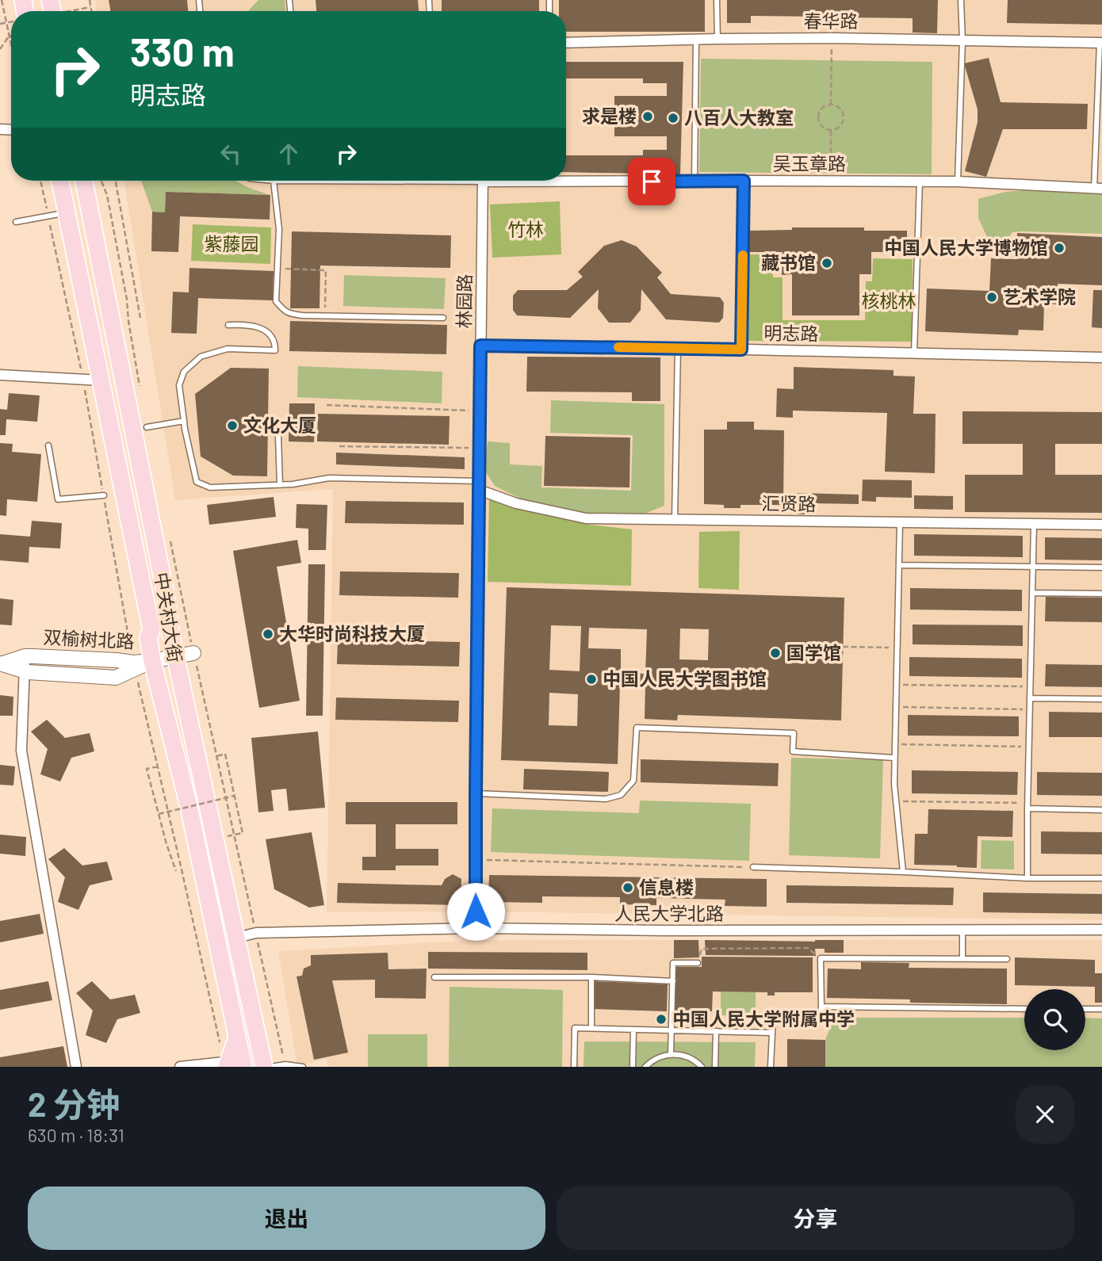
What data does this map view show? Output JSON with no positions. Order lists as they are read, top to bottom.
{
  "streets": {
    "main road": ["中关村大街"],
    "street": [
      "春华路",
      "吴玉章路",
      "林园路",
      "明志路",
      "汇贤路",
      "双榆树北路",
      "人民大学北路"
    ]
  },
  "crossings": [
    ["林园路", "明志路"],
    ["林园路", "汇贤路"],
    ["林园路", "人民大学北路"],
    ["中关村大街", "双榆树北路"],
    ["中关村大街", "人民大学北路"]
  ],
  "parks": ["竹林", "紫藤园", "核桃林"],
  "places": [
    "求是楼",
    "八百人大教室",
    "中国人民大学博物馆",
    "藏书馆",
    "艺术学院",
    "文化大厦",
    "大华时尚科技大厦",
    "国学馆",
    "中国人民大学图书馆",
    "信息楼",
    "中国人民大学附属中学"
  ],
  "page": {
    "turn": ["330 m", "明志路"],
    "heading": ["2 分钟", "630 m · 18:31"],
    "buttons": ["退出", "分享"]
  }
}
